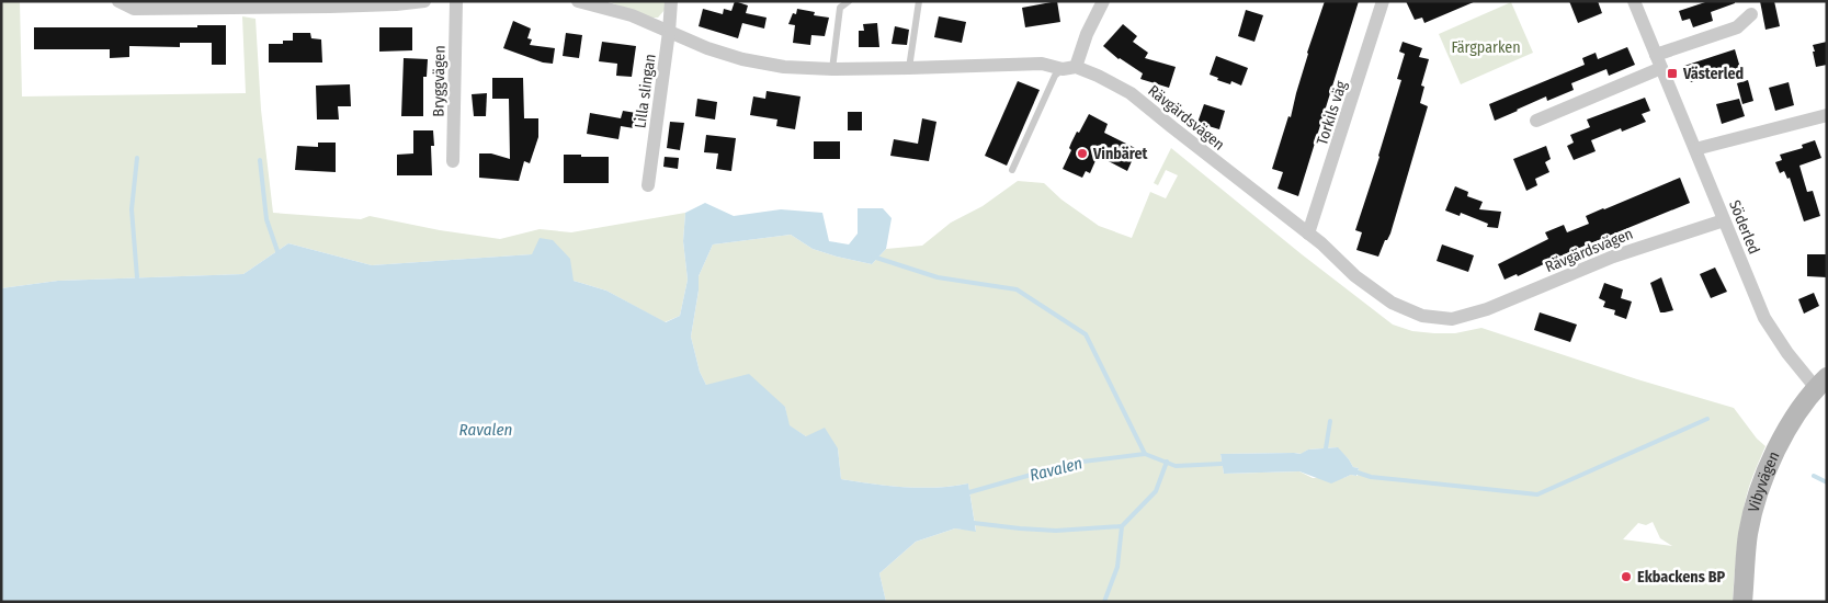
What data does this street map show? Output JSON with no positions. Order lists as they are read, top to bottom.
{
  "streets": {
    "street": [
      "Bryggvägen",
      "Lilla slingan",
      "Torkils väg",
      "Rävgärdsvägen",
      "Söderled",
      "Vibyvägen"
    ]
  },
  "crossings": [
    ["Lilla slingan", "Rävgärdsvägen"],
    ["Torkils väg", "Rävgärdsvägen"],
    ["Rävgärdsvägen", "Söderled"],
    ["Söderled", "Vibyvägen"]
  ],
  "water": ["Ravalen"],
  "parks": ["Färgparken"],
  "places": {
    "transit": ["Västerled"],
    "other": ["Vinbäret", "Ekbackens BP"]
  }
}
